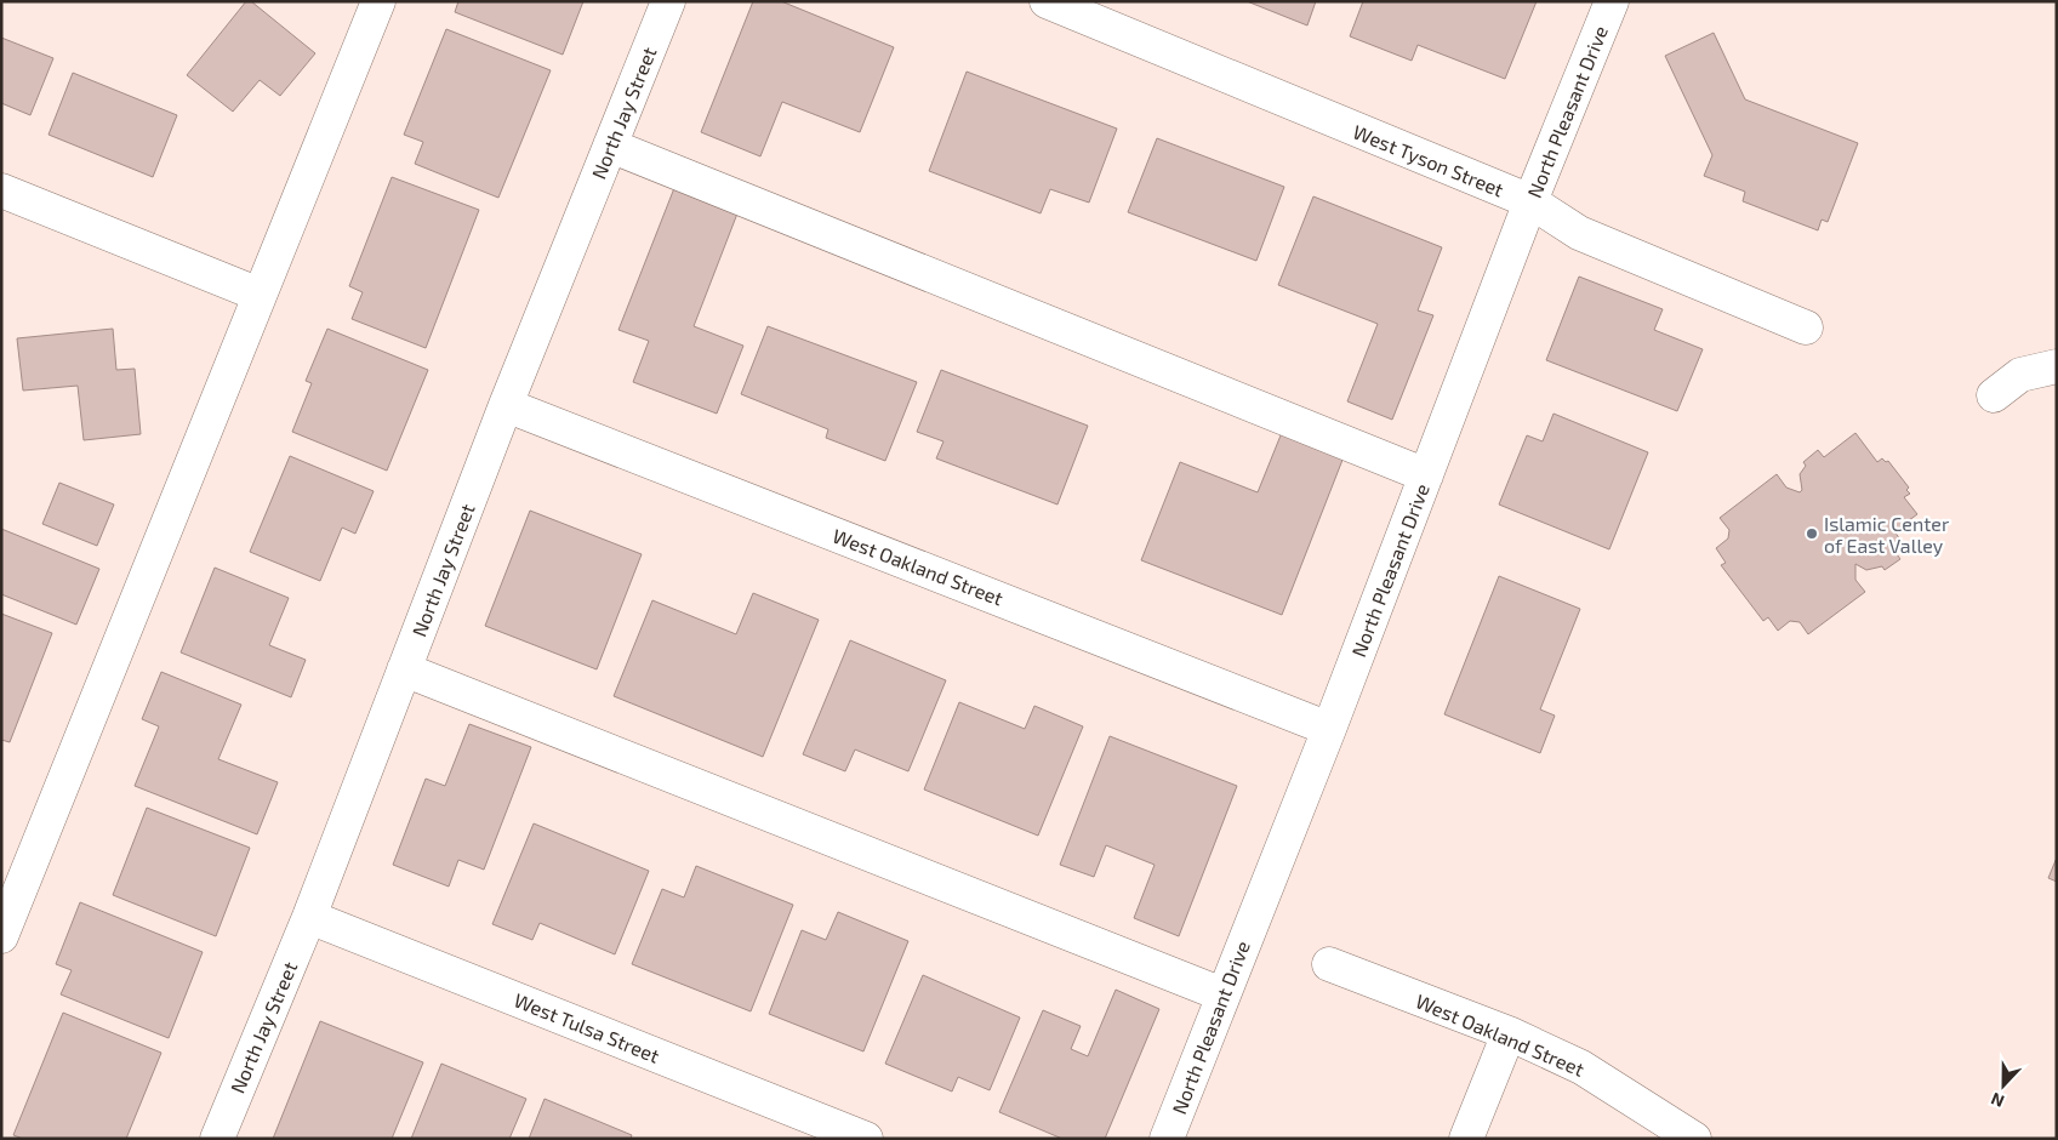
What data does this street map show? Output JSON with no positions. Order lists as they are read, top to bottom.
{
  "streets": {
    "street": [
      "North Pleasant Drive",
      "North Jay Street",
      "West Tyson Street",
      "West Oakland Street",
      "West Tulsa Street"
    ]
  },
  "crossings": [
    ["North Pleasant Drive", "West Tyson Street"],
    ["North Pleasant Drive", "West Oakland Street"],
    ["North Jay Street", "West Oakland Street"],
    ["North Jay Street", "West Tulsa Street"]
  ],
  "places": ["Islamic Center of East Valley"],
  "north": "bottom"
}
